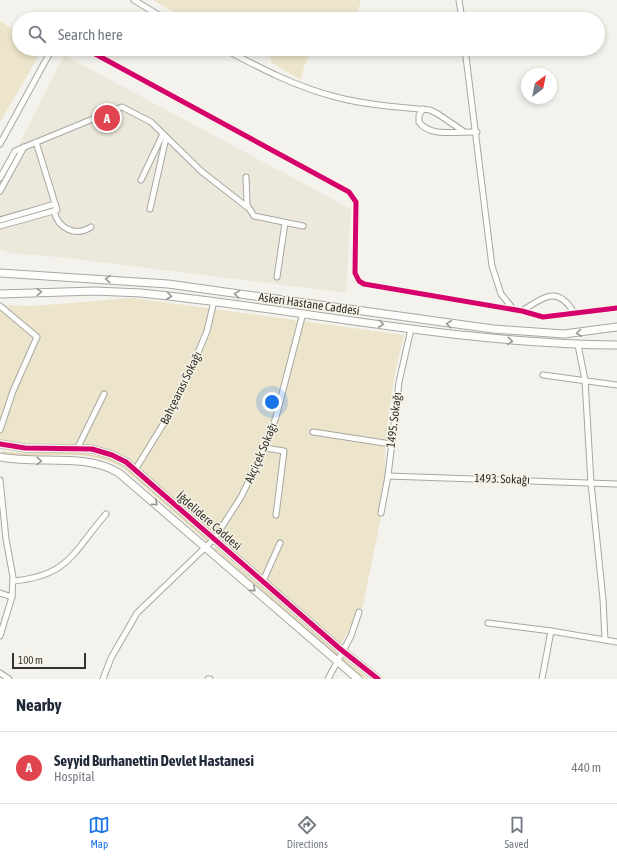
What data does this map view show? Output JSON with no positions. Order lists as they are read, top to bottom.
{
  "streets": {
    "street": [
      "Askeri Hastane Caddesi",
      "Bahçearası Sokağı",
      "1495. Sokağı",
      "Akçiçek Sokağı",
      "1493. Sokağı",
      "İğdelidere Caddesi"
    ]
  },
  "crossings": [
    ["Askeri Hastane Caddesi", "Bahçearası Sokağı"],
    ["Askeri Hastane Caddesi", "1495. Sokağı"],
    ["Askeri Hastane Caddesi", "Akçiçek Sokağı"],
    ["Bahçearası Sokağı", "İğdelidere Caddesi"],
    ["1495. Sokağı", "1493. Sokağı"],
    ["Akçiçek Sokağı", "İğdelidere Caddesi"]
  ],
  "scale_bar": "100 m",
  "north": "top right",
  "page": {
    "search": "Search here",
    "pins": "A",
    "scale": "100 m",
    "heading": "Nearby",
    "list": [
      {
        "mark": "A",
        "name": "Seyyid Burhanettin Devlet Hastanesi",
        "note": "Hospital",
        "value": "440 m"
      }
    ],
    "nav": ["Map", "Directions", "Saved"]
  }
}
